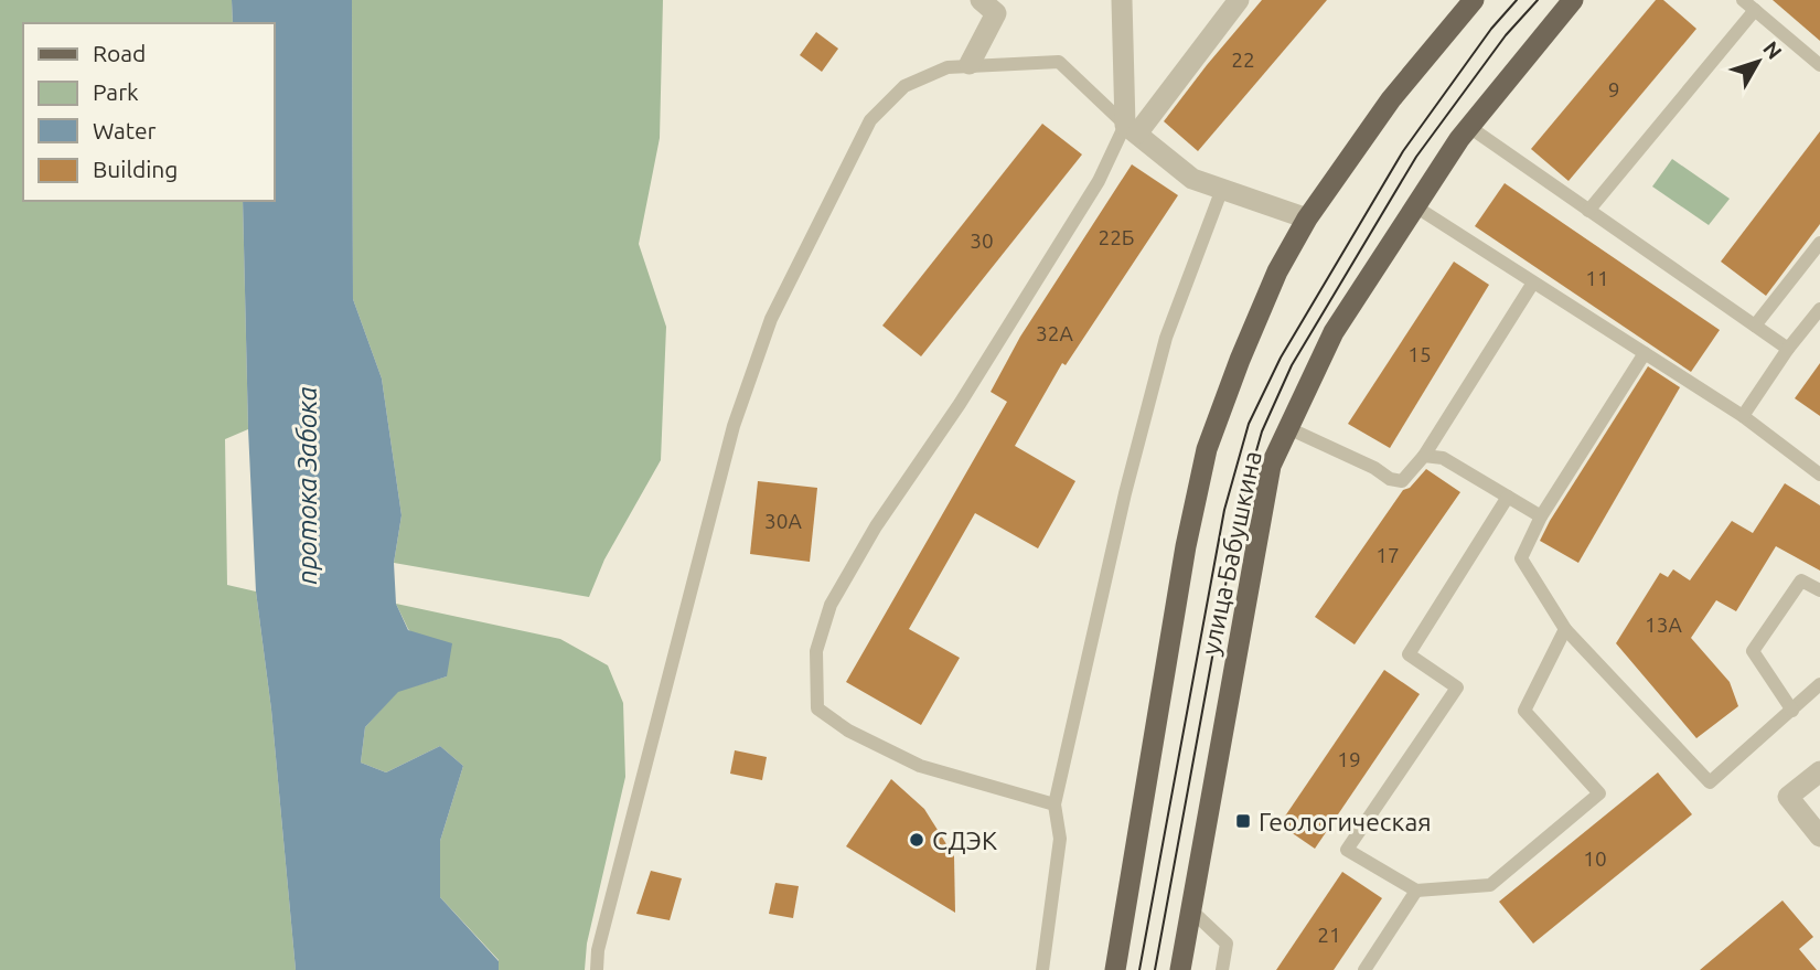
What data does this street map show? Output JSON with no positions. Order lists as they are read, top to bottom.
{
  "streets": {
    "main road": ["улица Бабушкина"]
  },
  "water": ["протока Забока"],
  "places": {
    "transit": ["Геологическая"],
    "other": ["СДЭК"]
  },
  "house_numbers": [
    "22",
    "9",
    "22Б",
    "30",
    "11",
    "32А",
    "15",
    "30А",
    "17",
    "13А",
    "19",
    "10",
    "21"
  ],
  "legend": [
    "Road",
    "Park",
    "Water",
    "Building"
  ],
  "north": "top right"
}
